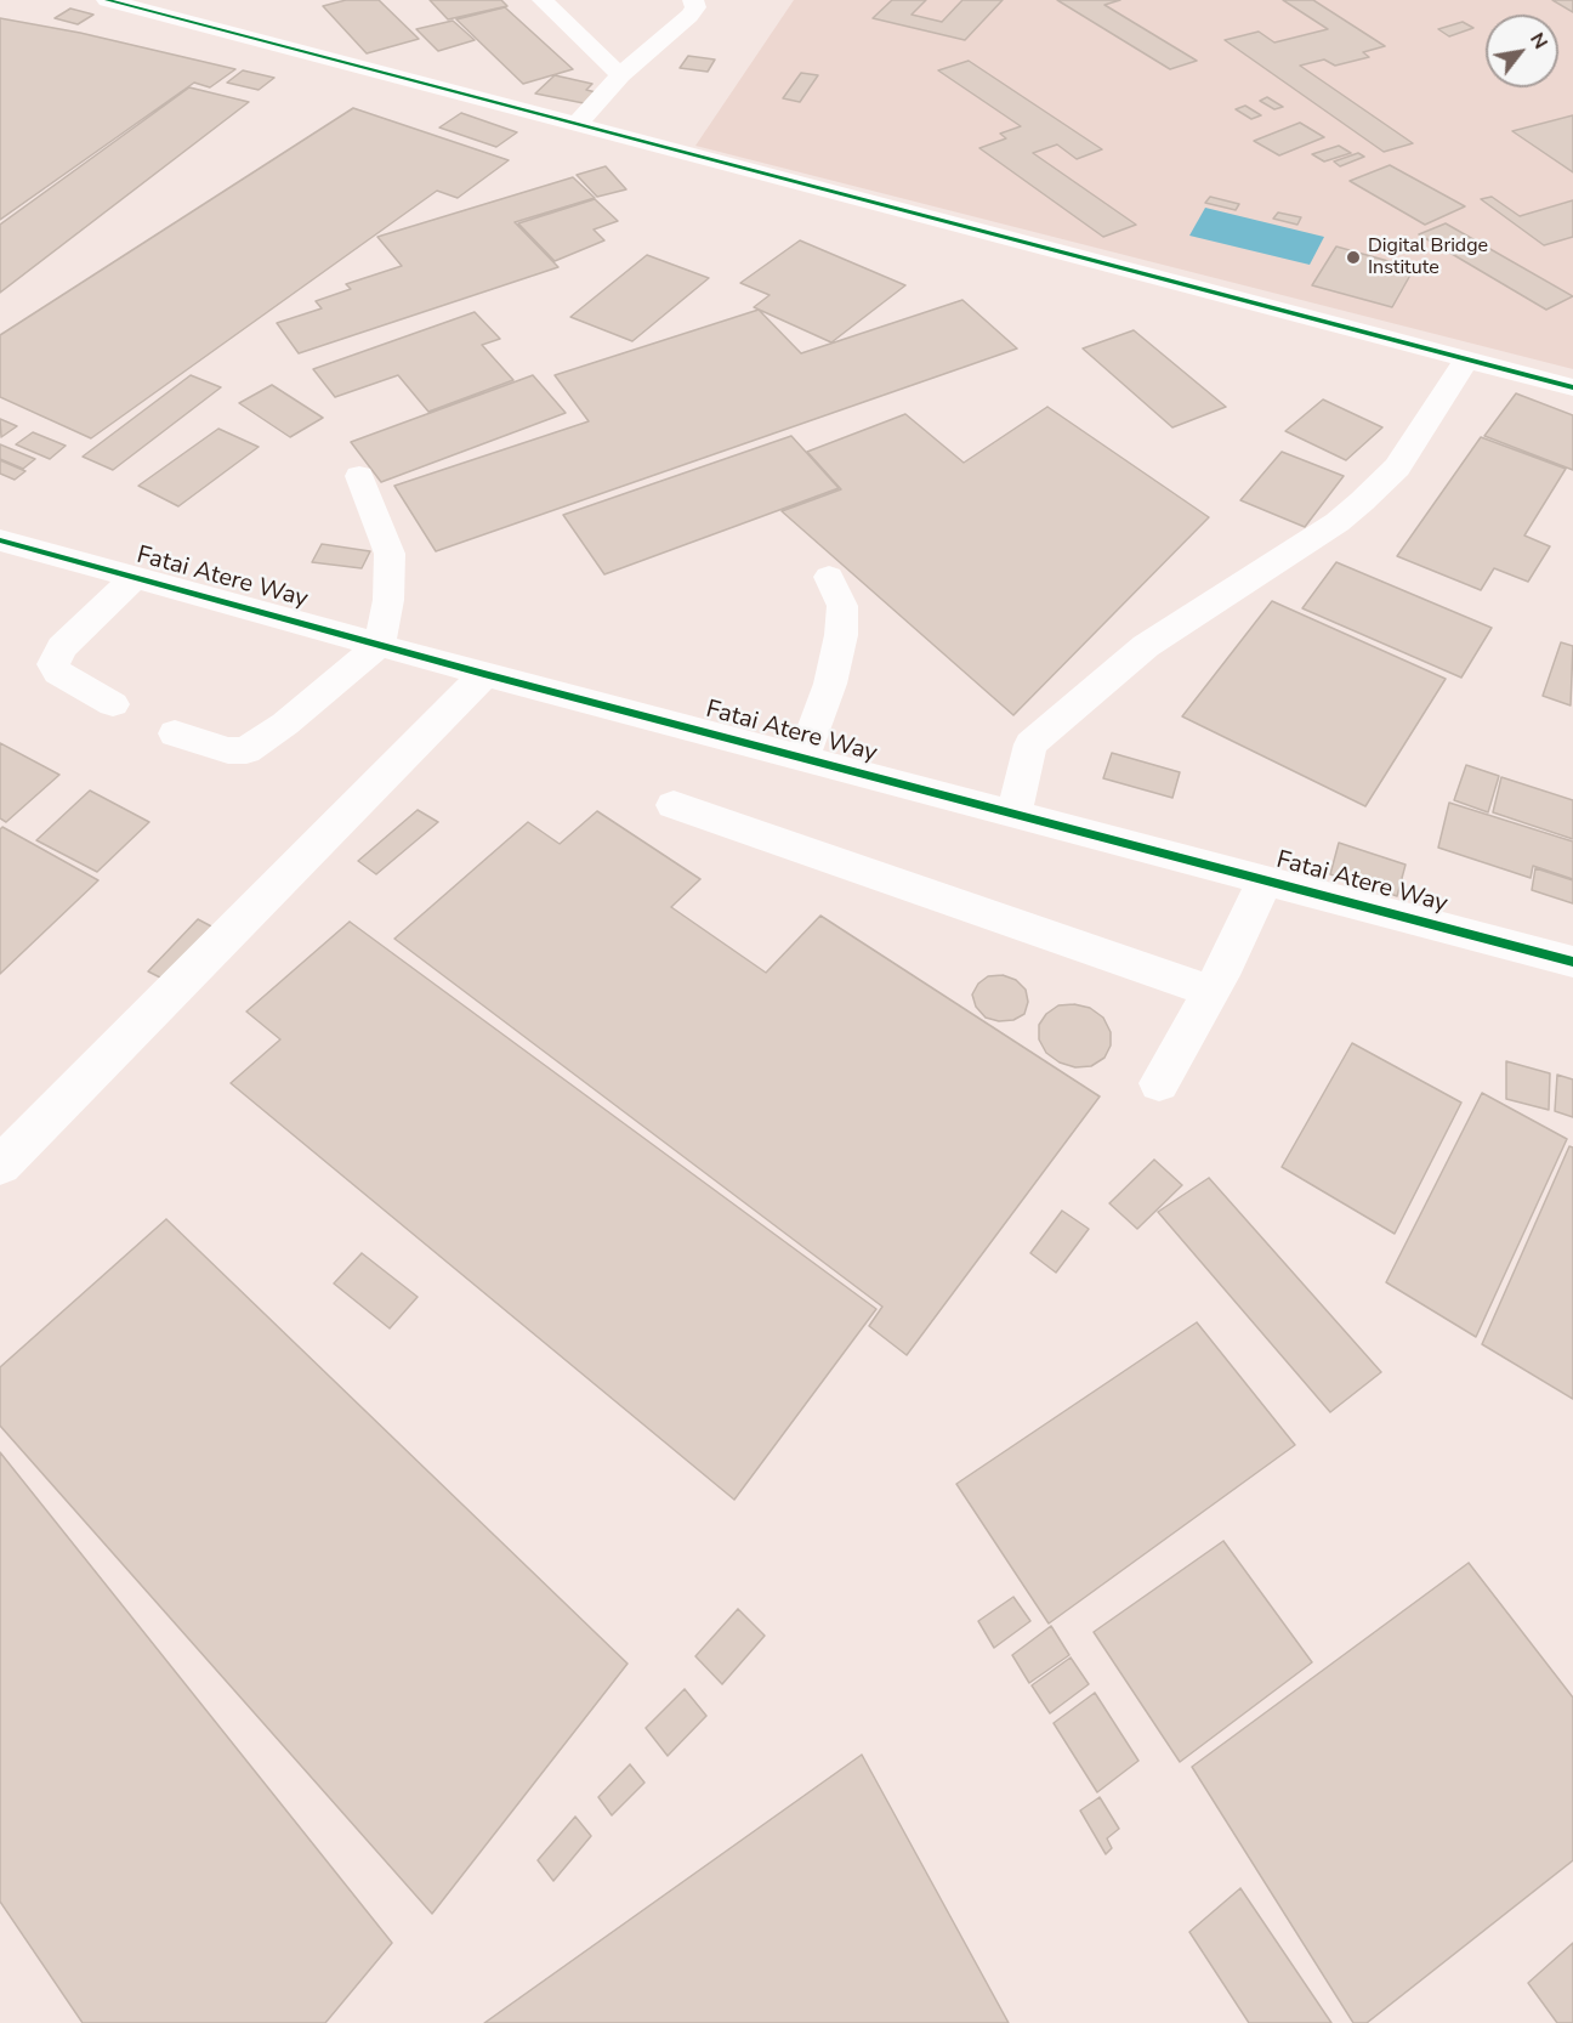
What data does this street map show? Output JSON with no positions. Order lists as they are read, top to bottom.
{
  "streets": {
    "street": ["Fatai Atere Way"]
  },
  "places": ["Digital Bridge Institute"],
  "north": "top right"
}
